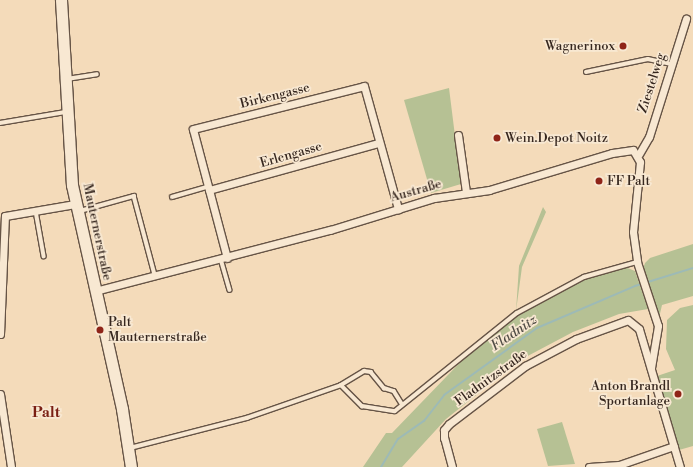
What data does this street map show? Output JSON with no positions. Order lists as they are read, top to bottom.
{
  "streets": {
    "street": [
      "Ziestelweg",
      "Birkengasse",
      "Erlengasse",
      "Austraße",
      "Mauternerstraße",
      "Fladnitzstraße"
    ]
  },
  "crossings": [
    ["Ziestelweg", "Austraße"],
    ["Birkengasse", "Erlengasse"],
    ["Austraße", "Mauternerstraße"]
  ],
  "districts": ["Palt"],
  "water": ["Fladnitz"],
  "places": [
    "Wagnerinox",
    "Wein.Depot Noitz",
    "FF Palt",
    "Palt Mauternerstraße",
    "Anton Brandl Sportanlage"
  ]
}
